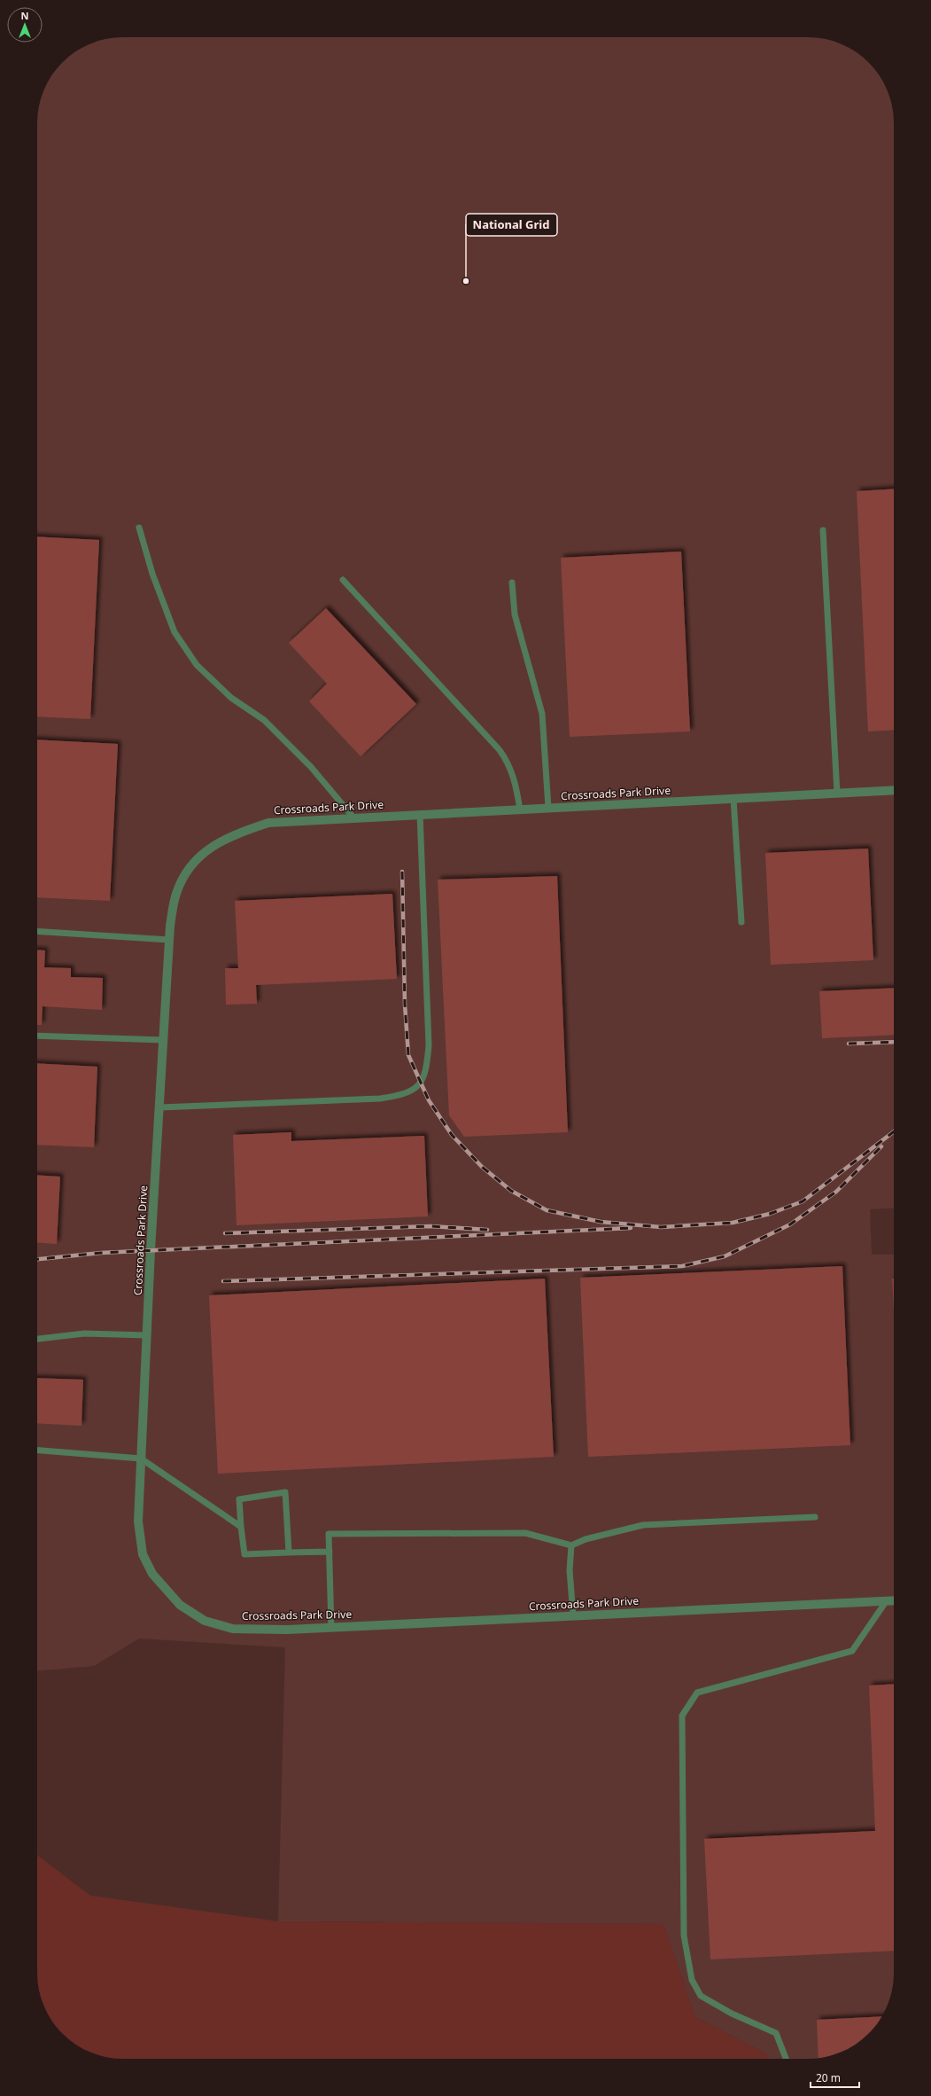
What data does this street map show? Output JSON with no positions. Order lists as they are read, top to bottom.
{
  "streets": {
    "street": ["Crossroads Park Drive"]
  },
  "places": ["National Grid"],
  "scale_bar": "20 m",
  "north": "top"
}
